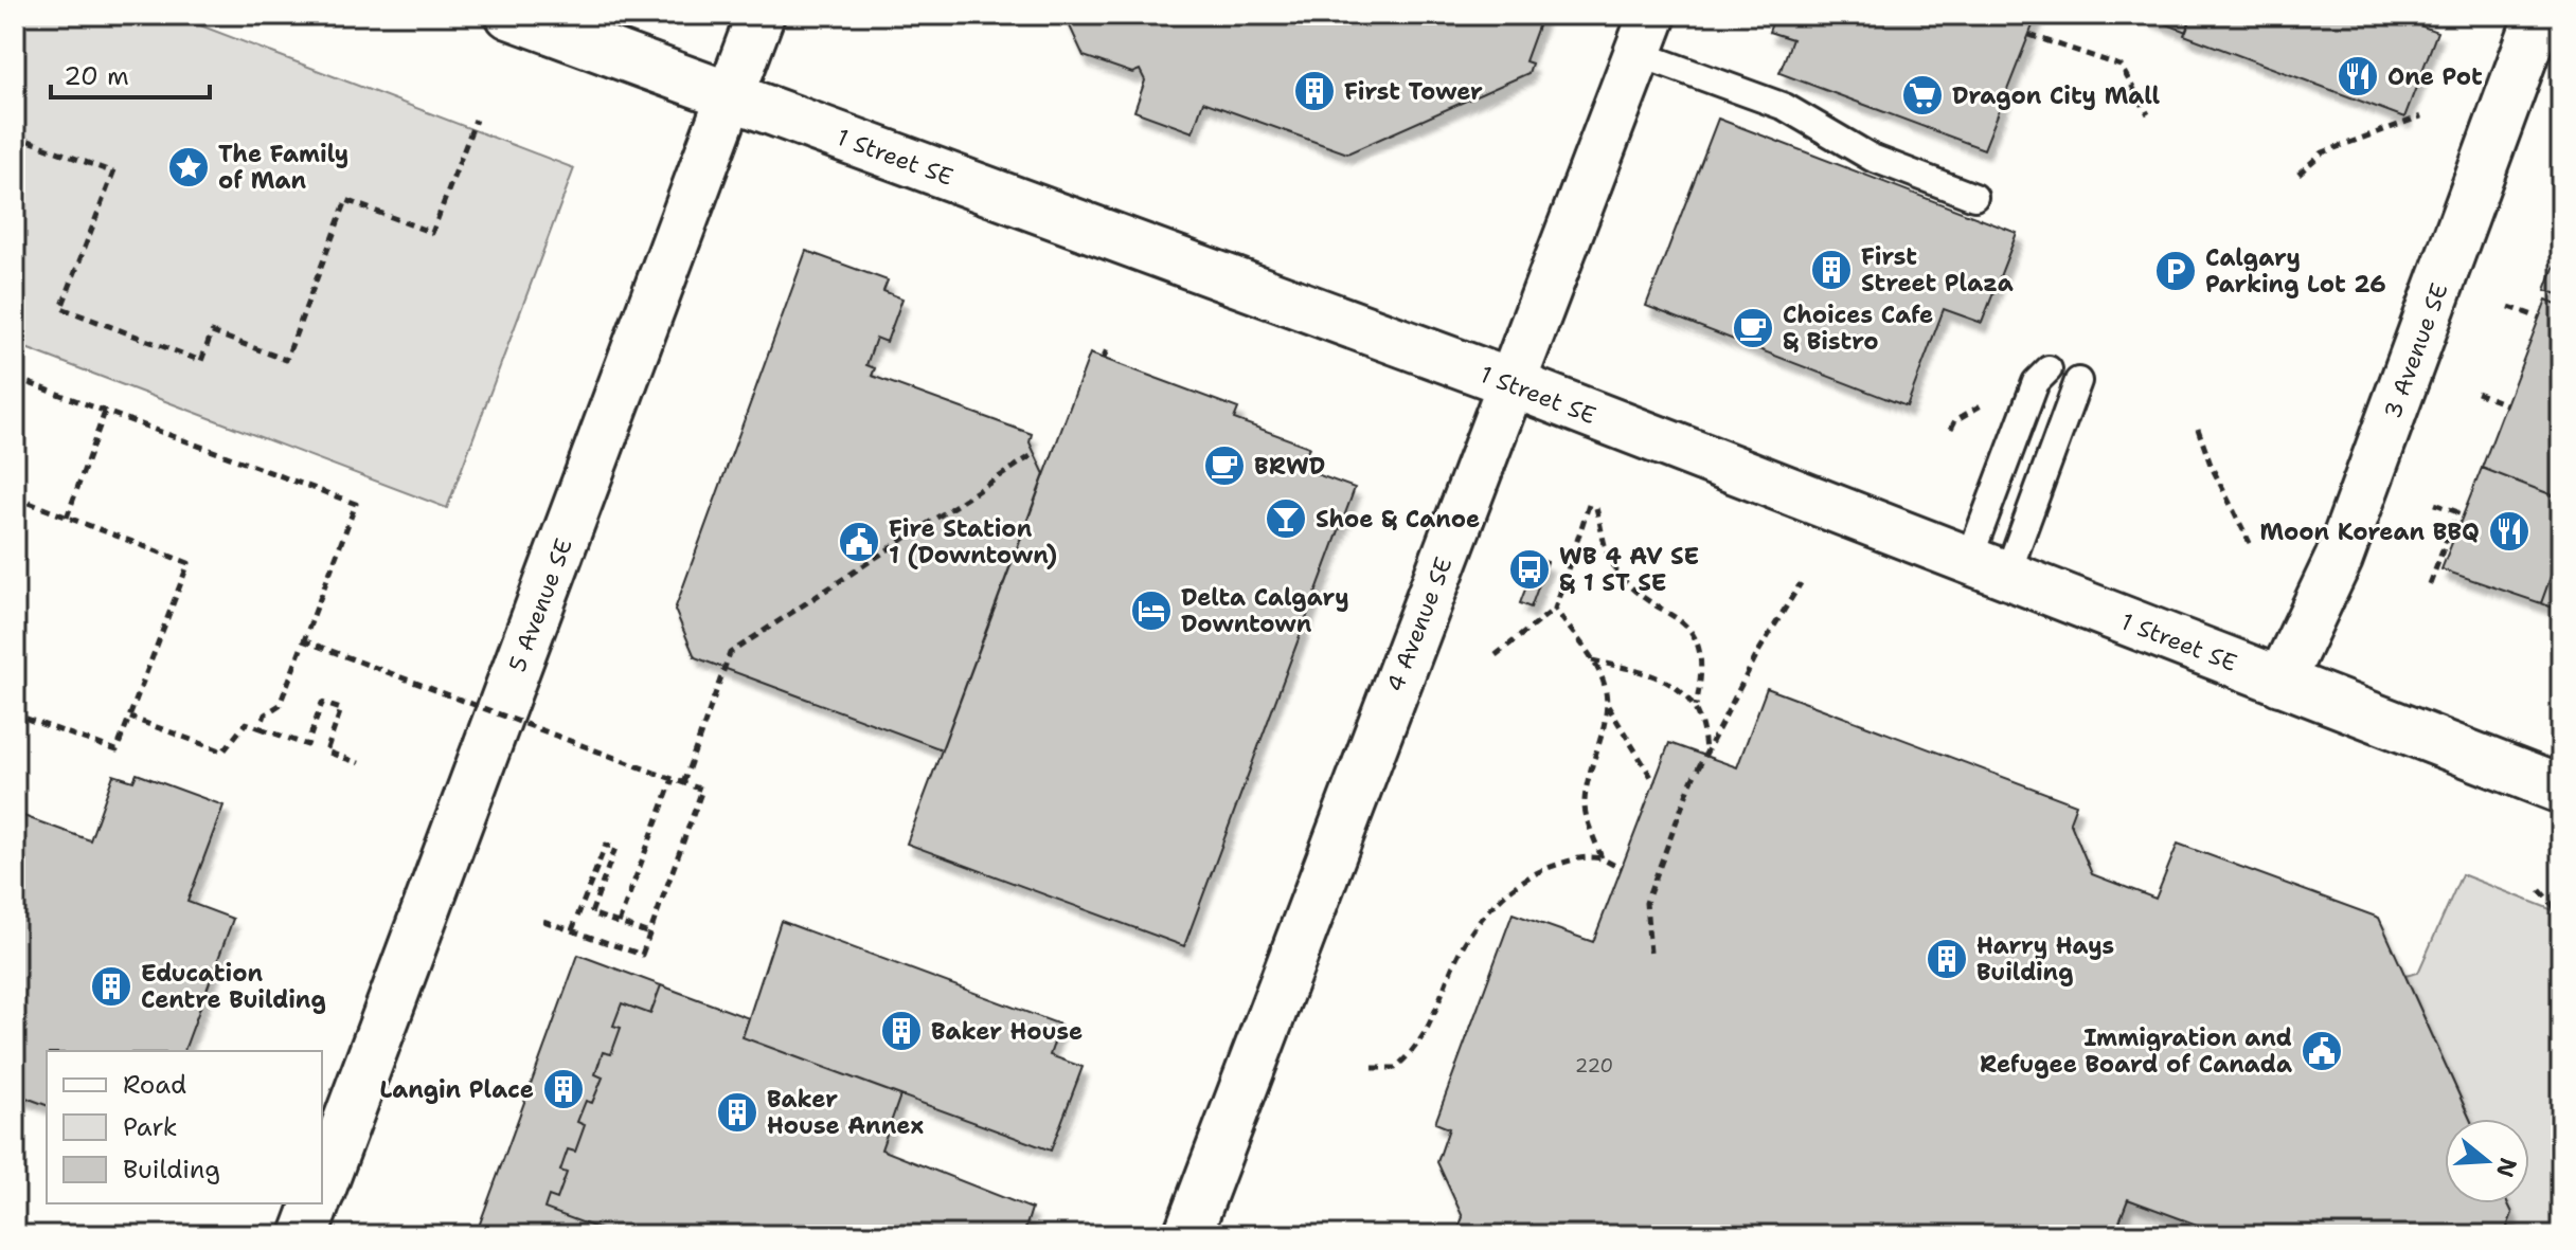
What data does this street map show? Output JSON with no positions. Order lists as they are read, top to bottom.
{
  "streets": {
    "main road": [
      "1 Street SE",
      "3 Avenue SE",
      "5 Avenue SE",
      "4 Avenue SE"
    ]
  },
  "crossings": [
    ["1 Street SE", "3 Avenue SE"],
    ["1 Street SE", "5 Avenue SE"],
    ["1 Street SE", "4 Avenue SE"]
  ],
  "places": {
    "restaurant": ["One Pot", "Moon Korean BBQ"],
    "building": [
      "First Tower",
      "First Street Plaza",
      "Harry Hays Building",
      "Education Centre Building",
      "Baker House",
      "Langin Place",
      "Baker House Annex"
    ],
    "supermarket": ["Dragon City Mall"],
    "place": ["The Family of Man"],
    "parking": ["Calgary Parking Lot 26"],
    "cafe": ["Choices Cafe & Bistro", "BRWD"],
    "bar": ["Shoe & Canoe"],
    "public building": ["Fire Station 1 (Downtown)", "Immigration and Refugee Board of Canada"],
    "bus stop": ["WB 4 AV SE & 1 ST SE"],
    "hotel": ["Delta Calgary Downtown"]
  },
  "house_numbers": ["220"],
  "legend": ["Road", "Park", "Building"],
  "scale_bar": "20 m",
  "north": "right"
}
